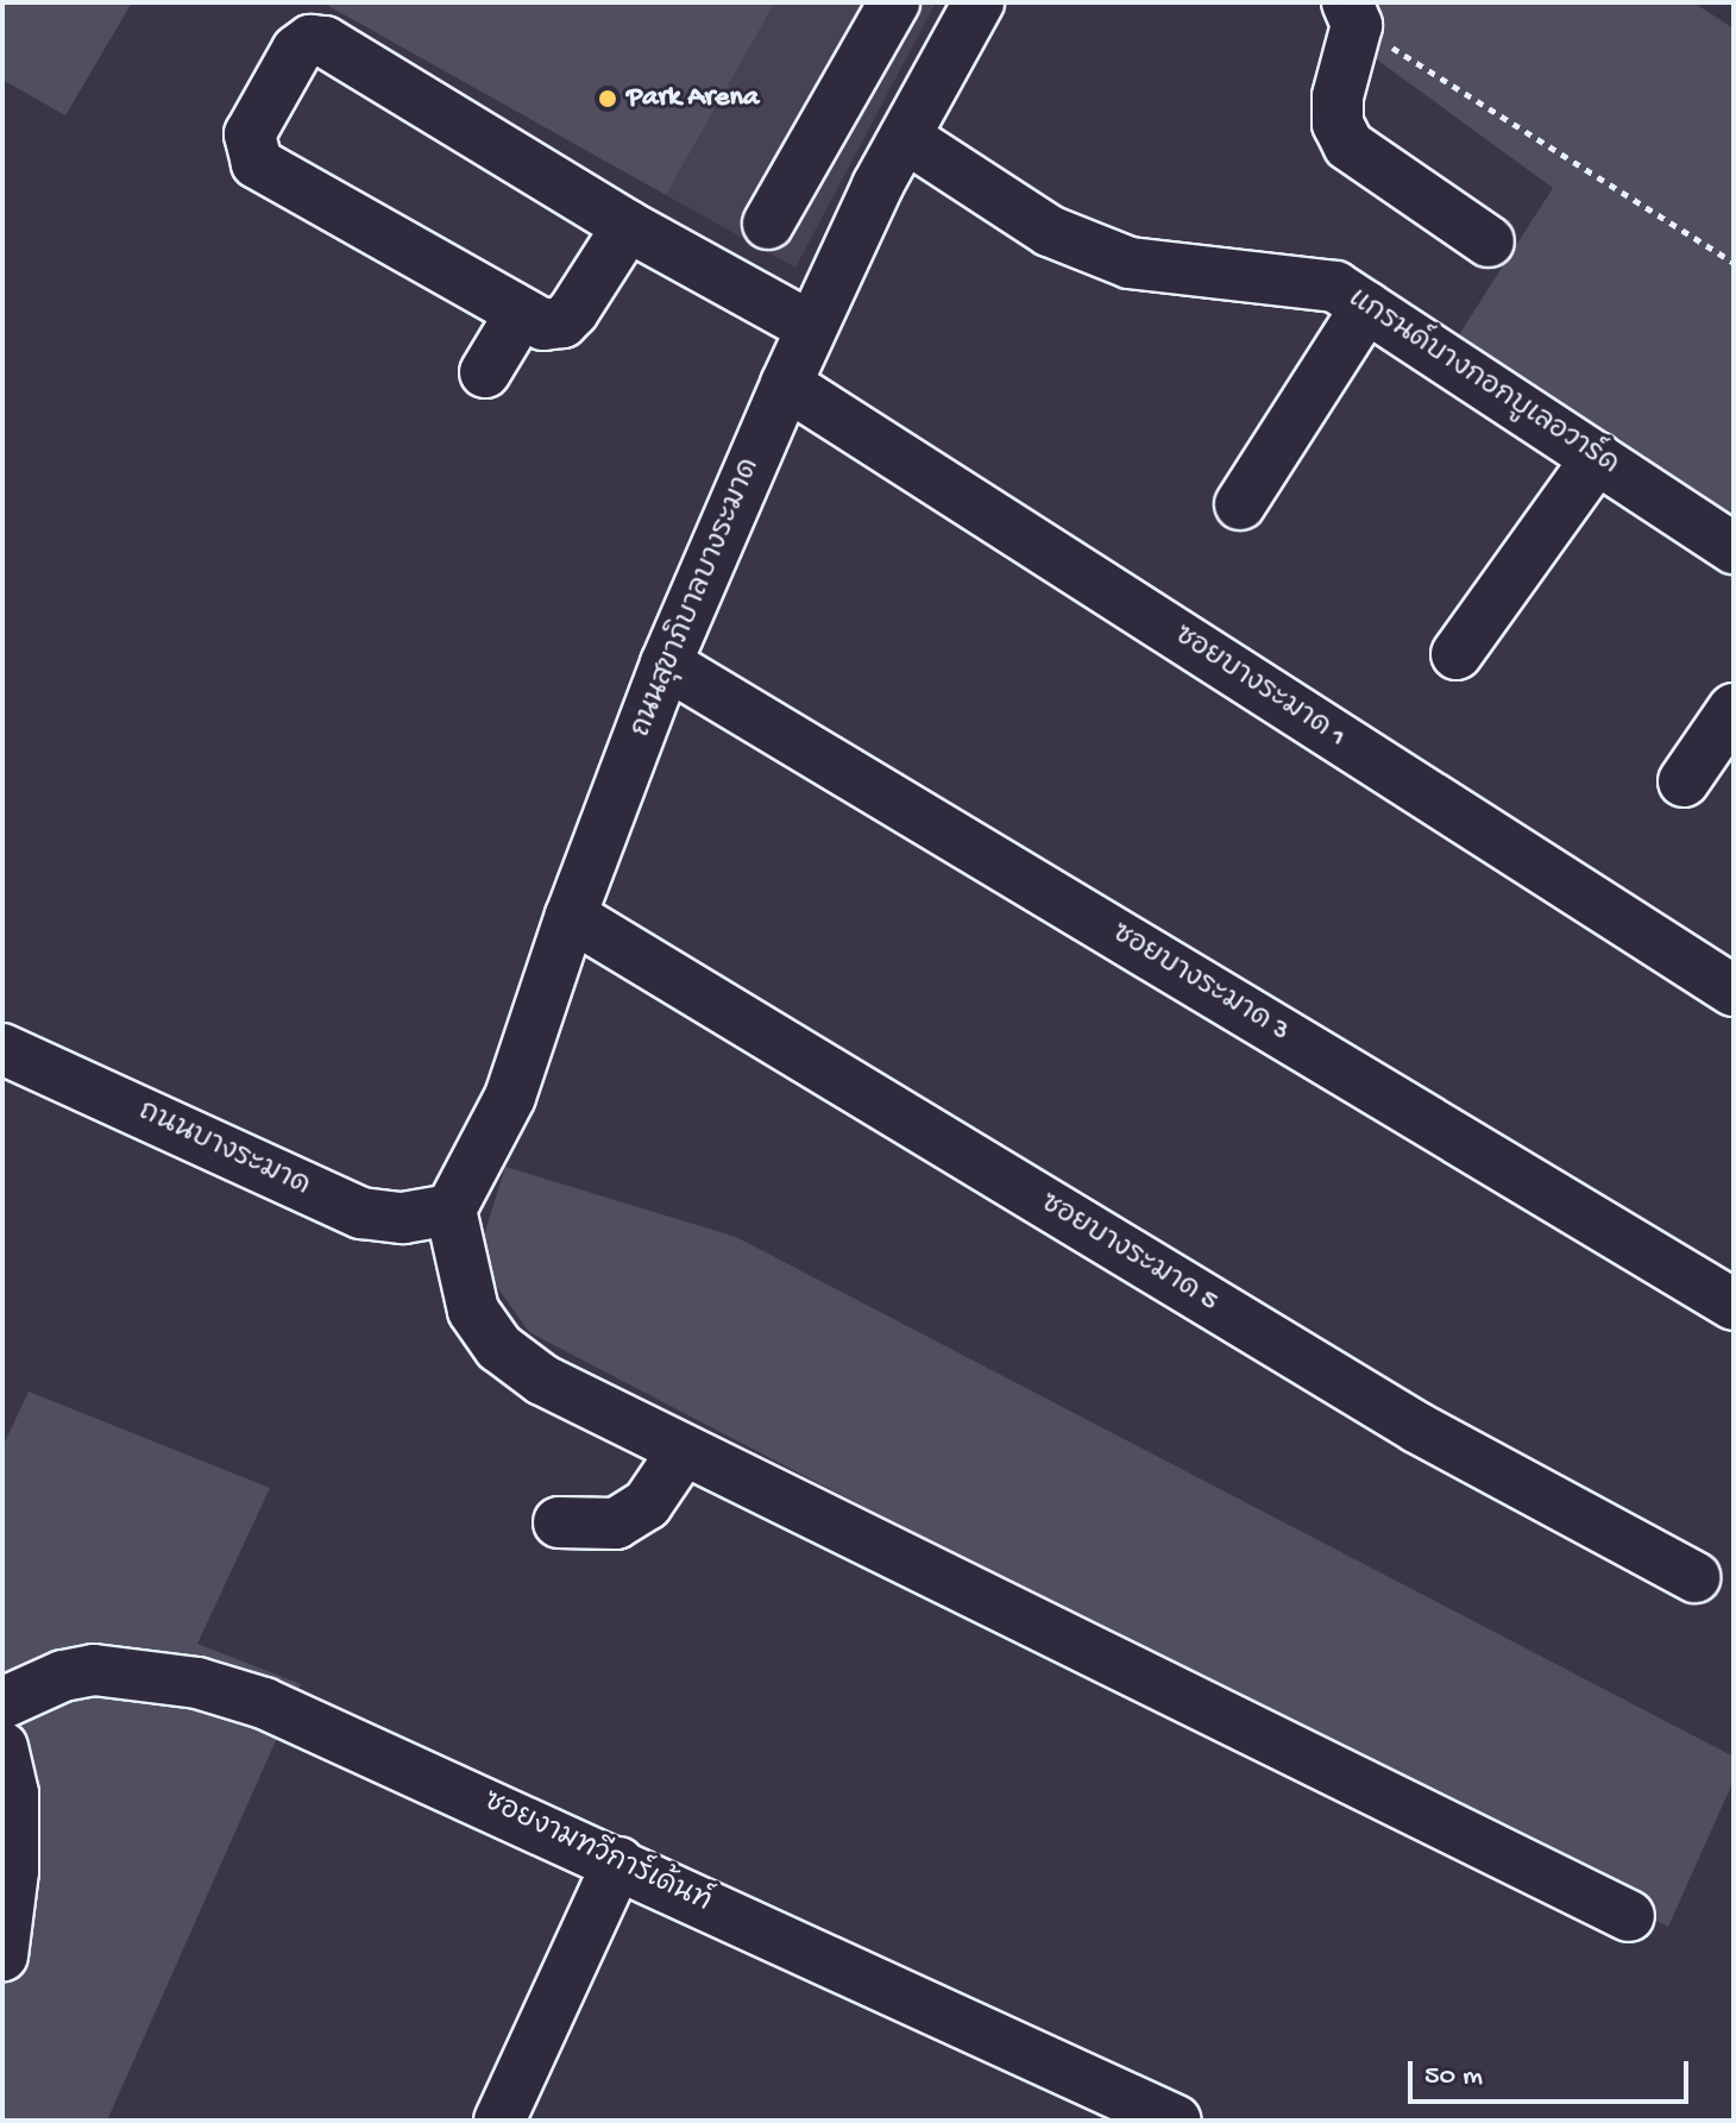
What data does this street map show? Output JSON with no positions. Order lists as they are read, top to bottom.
{
  "streets": {
    "street": [
      "แกรนด์บางกอกบูเลอวาร์ด",
      "ถนนสุขาภิบาลบางระมาด",
      "ซอยบางระมาด 1",
      "ซอยบางระมาด 3",
      "ถนนบางระมาด",
      "ซอยบางระมาด 5",
      "ซอยงามทวีการ์เด้นท์"
    ]
  },
  "crossings": [
    ["แกรนด์บางกอกบูเลอวาร์ด", "ถนนสุขาภิบาลบางระมาด"],
    ["ถนนสุขาภิบาลบางระมาด", "ซอยบางระมาด 1"],
    ["ถนนสุขาภิบาลบางระมาด", "ซอยบางระมาด 3"],
    ["ถนนสุขาภิบาลบางระมาด", "ถนนบางระมาด"],
    ["ถนนสุขาภิบาลบางระมาด", "ซอยบางระมาด 5"]
  ],
  "places": ["Park Arena"],
  "scale_bar": "50 m"
}
